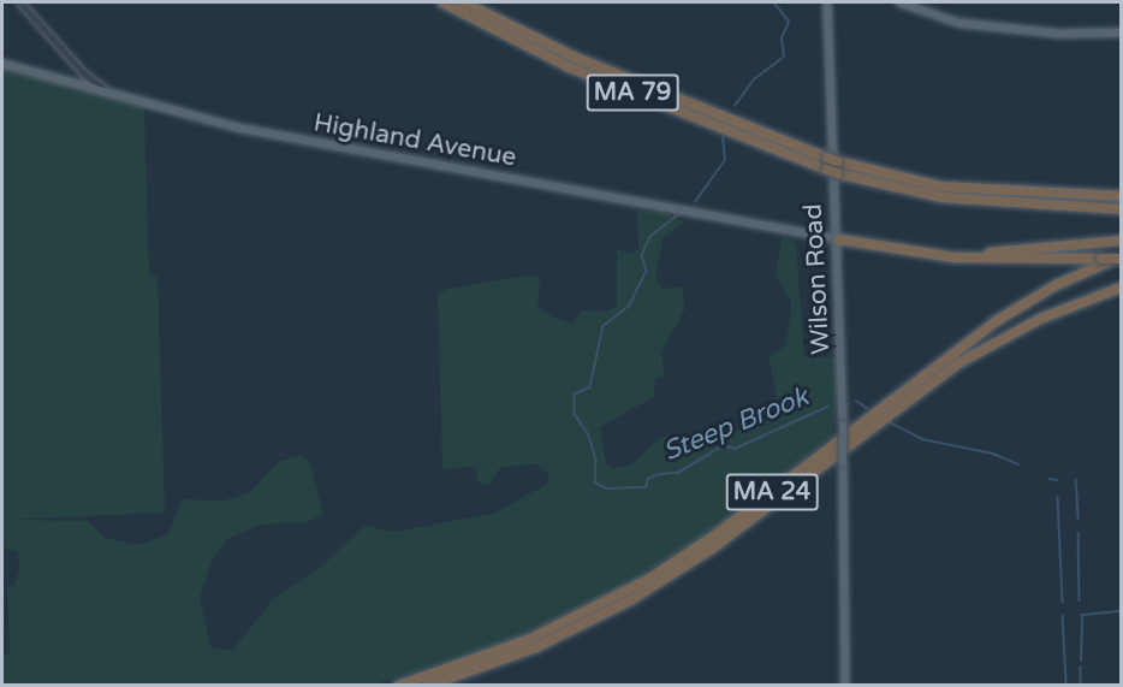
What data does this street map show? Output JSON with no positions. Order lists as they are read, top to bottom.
{
  "streets": {
    "highway": ["MA 79", "MA 24"],
    "main road": ["Highland Avenue", "Wilson Road"]
  },
  "crossings": [
    ["Highland Avenue", "Wilson Road"]
  ],
  "water": ["Steep Brook"]
}
